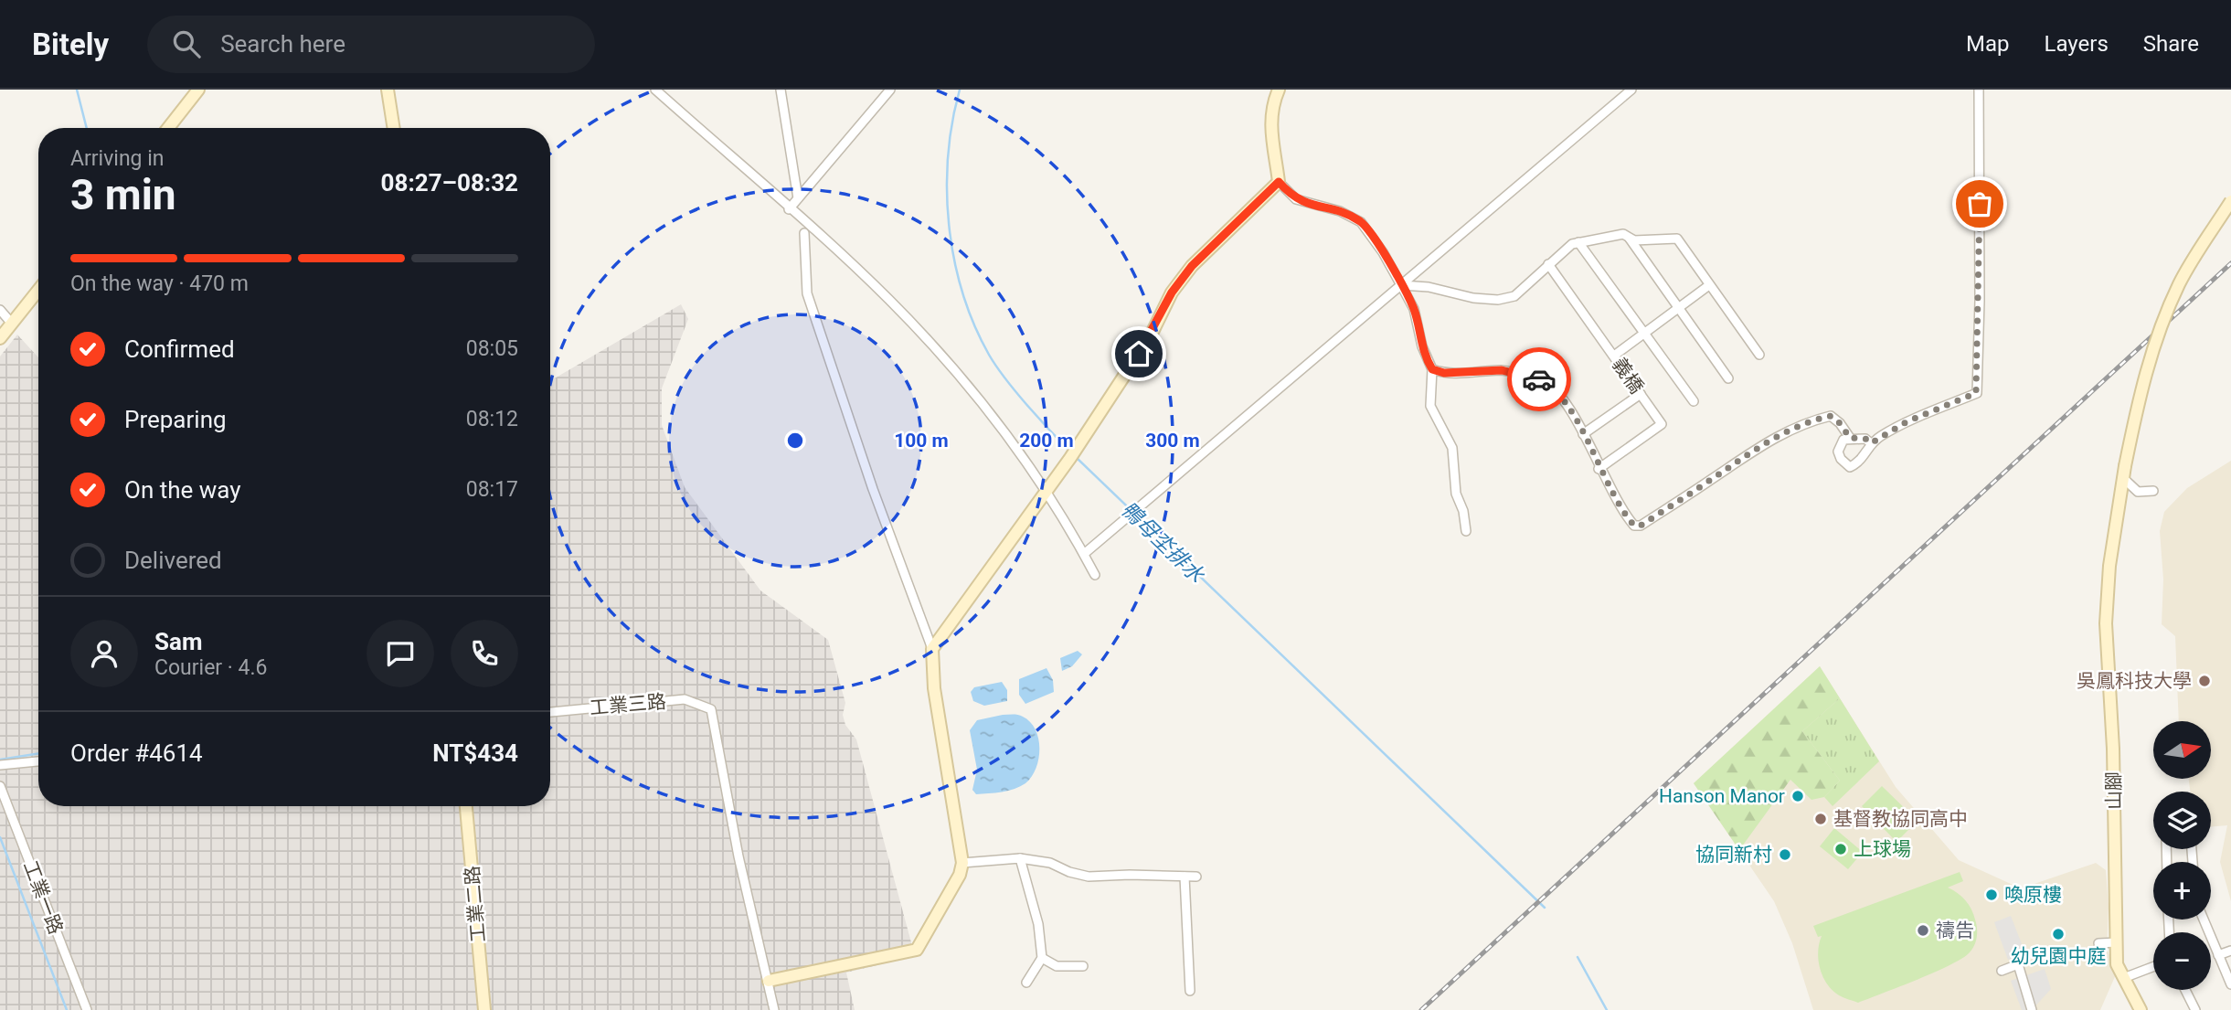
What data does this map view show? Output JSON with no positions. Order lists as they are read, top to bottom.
{
  "streets": {
    "street": [
      "義橋",
      "工業三路",
      "山腳",
      "工業一路",
      "工業二路"
    ]
  },
  "water": ["鴨母坔排水"],
  "places": [
    "吳鳳科技大學",
    "Hanson Manor",
    "基督教協同高中",
    "上球場",
    "協同新村",
    "喚原樓",
    "禱告",
    "幼兒園中庭"
  ],
  "north": "right",
  "page": {
    "header": "Bitely",
    "search": "Search here",
    "nav": ["Map", "Layers", "Share"],
    "heading": ["3 min", "Arriving in", "08:27–08:32"],
    "panel": [
      "Sam",
      "Courier · 4.6",
      "Order #4614",
      "NT$434"
    ],
    "bar": "On the way · 470 m",
    "list": [
      ["Confirmed", "08:05"],
      ["Preparing", "08:12"],
      ["On the way", "08:17"],
      "Delivered"
    ],
    "map_buttons": ["+", "−"]
  },
  "rings": ["100 m", "200 m", "300 m"]
}
